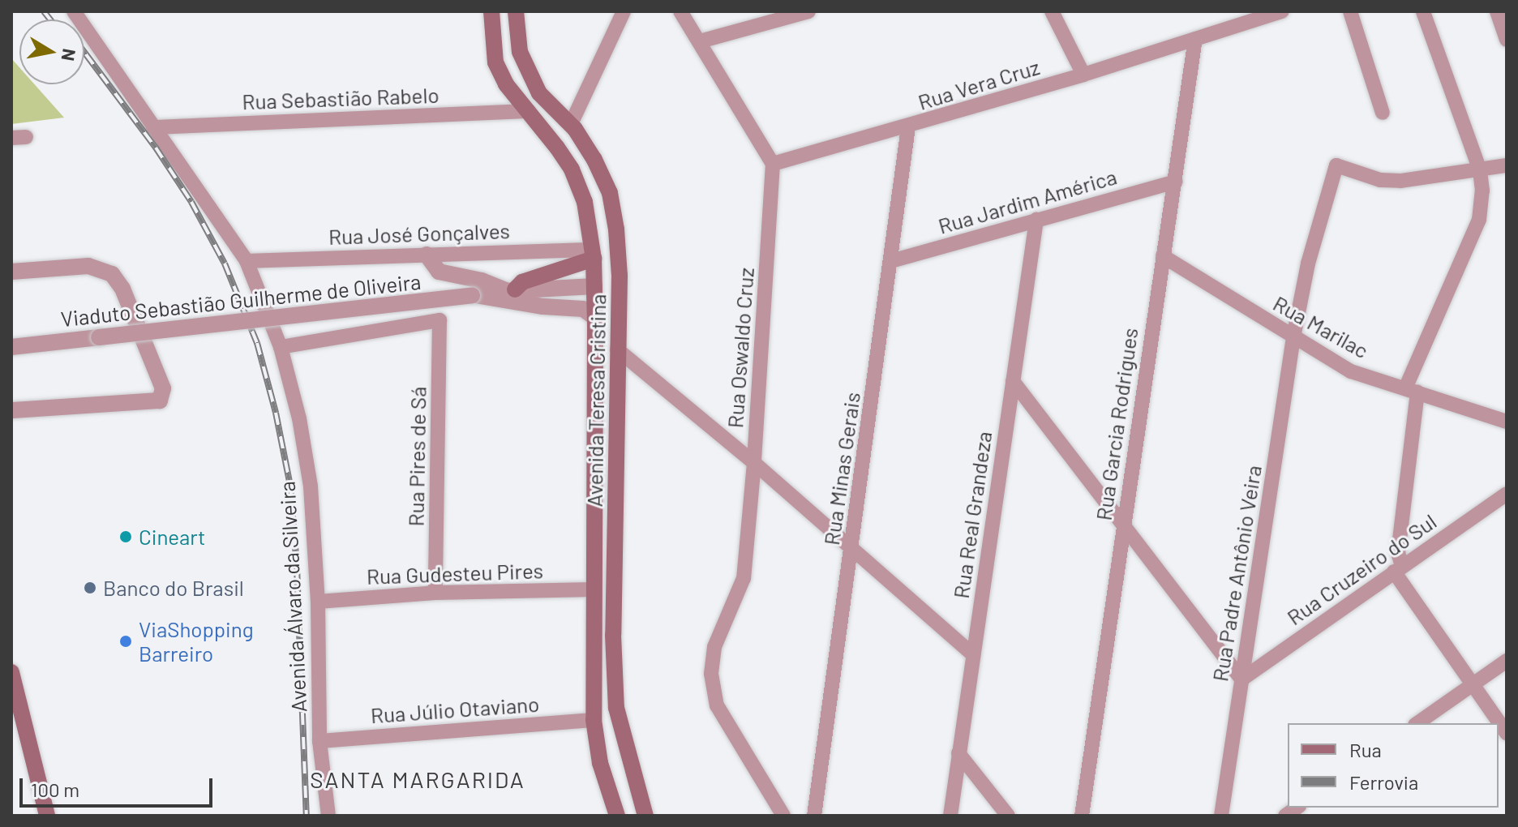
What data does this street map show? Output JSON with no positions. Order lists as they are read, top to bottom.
{
  "streets": {
    "main road": ["Avenida Teresa Cristina"],
    "street": [
      "Rua Vera Cruz",
      "Rua Sebastião Rabelo",
      "Rua Jardim América",
      "Rua José Gonçalves",
      "Viaduto Sebastião Guilherme de Oliveira",
      "Rua Marilac",
      "Rua Oswaldo Cruz",
      "Rua Garcia Rodrigues",
      "Rua Pires de Sá",
      "Rua Minas Gerais",
      "Rua Real Grandeza",
      "Rua Cruzeiro do Sul",
      "Rua Gudesteu Pires",
      "Rua Padre Antônio Veira",
      "Avenida Álvaro da Silveira",
      "Rua Júlio Otaviano"
    ]
  },
  "crossings": [
    ["Rua Vera Cruz", "Rua Oswaldo Cruz"],
    ["Rua Vera Cruz", "Rua Garcia Rodrigues"],
    ["Rua Vera Cruz", "Rua Minas Gerais"],
    ["Rua Sebastião Rabelo", "Avenida Teresa Cristina"],
    ["Rua Sebastião Rabelo", "Avenida Álvaro da Silveira"],
    ["Rua Jardim América", "Rua Garcia Rodrigues"],
    ["Rua Jardim América", "Rua Minas Gerais"],
    ["Rua Jardim América", "Rua Real Grandeza"],
    ["Rua José Gonçalves", "Avenida Teresa Cristina"],
    ["Rua José Gonçalves", "Avenida Álvaro da Silveira"],
    ["Viaduto Sebastião Guilherme de Oliveira", "Avenida Teresa Cristina"],
    ["Rua Marilac", "Rua Garcia Rodrigues"],
    ["Rua Marilac", "Rua Padre Antônio Veira"],
    ["Avenida Teresa Cristina", "Rua Gudesteu Pires"],
    ["Avenida Teresa Cristina", "Rua Júlio Otaviano"],
    ["Rua Pires de Sá", "Rua Gudesteu Pires"],
    ["Rua Pires de Sá", "Avenida Álvaro da Silveira"],
    ["Rua Cruzeiro do Sul", "Rua Padre Antônio Veira"],
    ["Rua Gudesteu Pires", "Avenida Álvaro da Silveira"],
    ["Avenida Álvaro da Silveira", "Rua Júlio Otaviano"]
  ],
  "districts": ["SANTA MARGARIDA"],
  "places": ["Cineart", "Banco do Brasil", "ViaShopping Barreiro"],
  "legend": ["Rua", "Ferrovia"],
  "scale_bar": "100 m",
  "north": "right"
}
